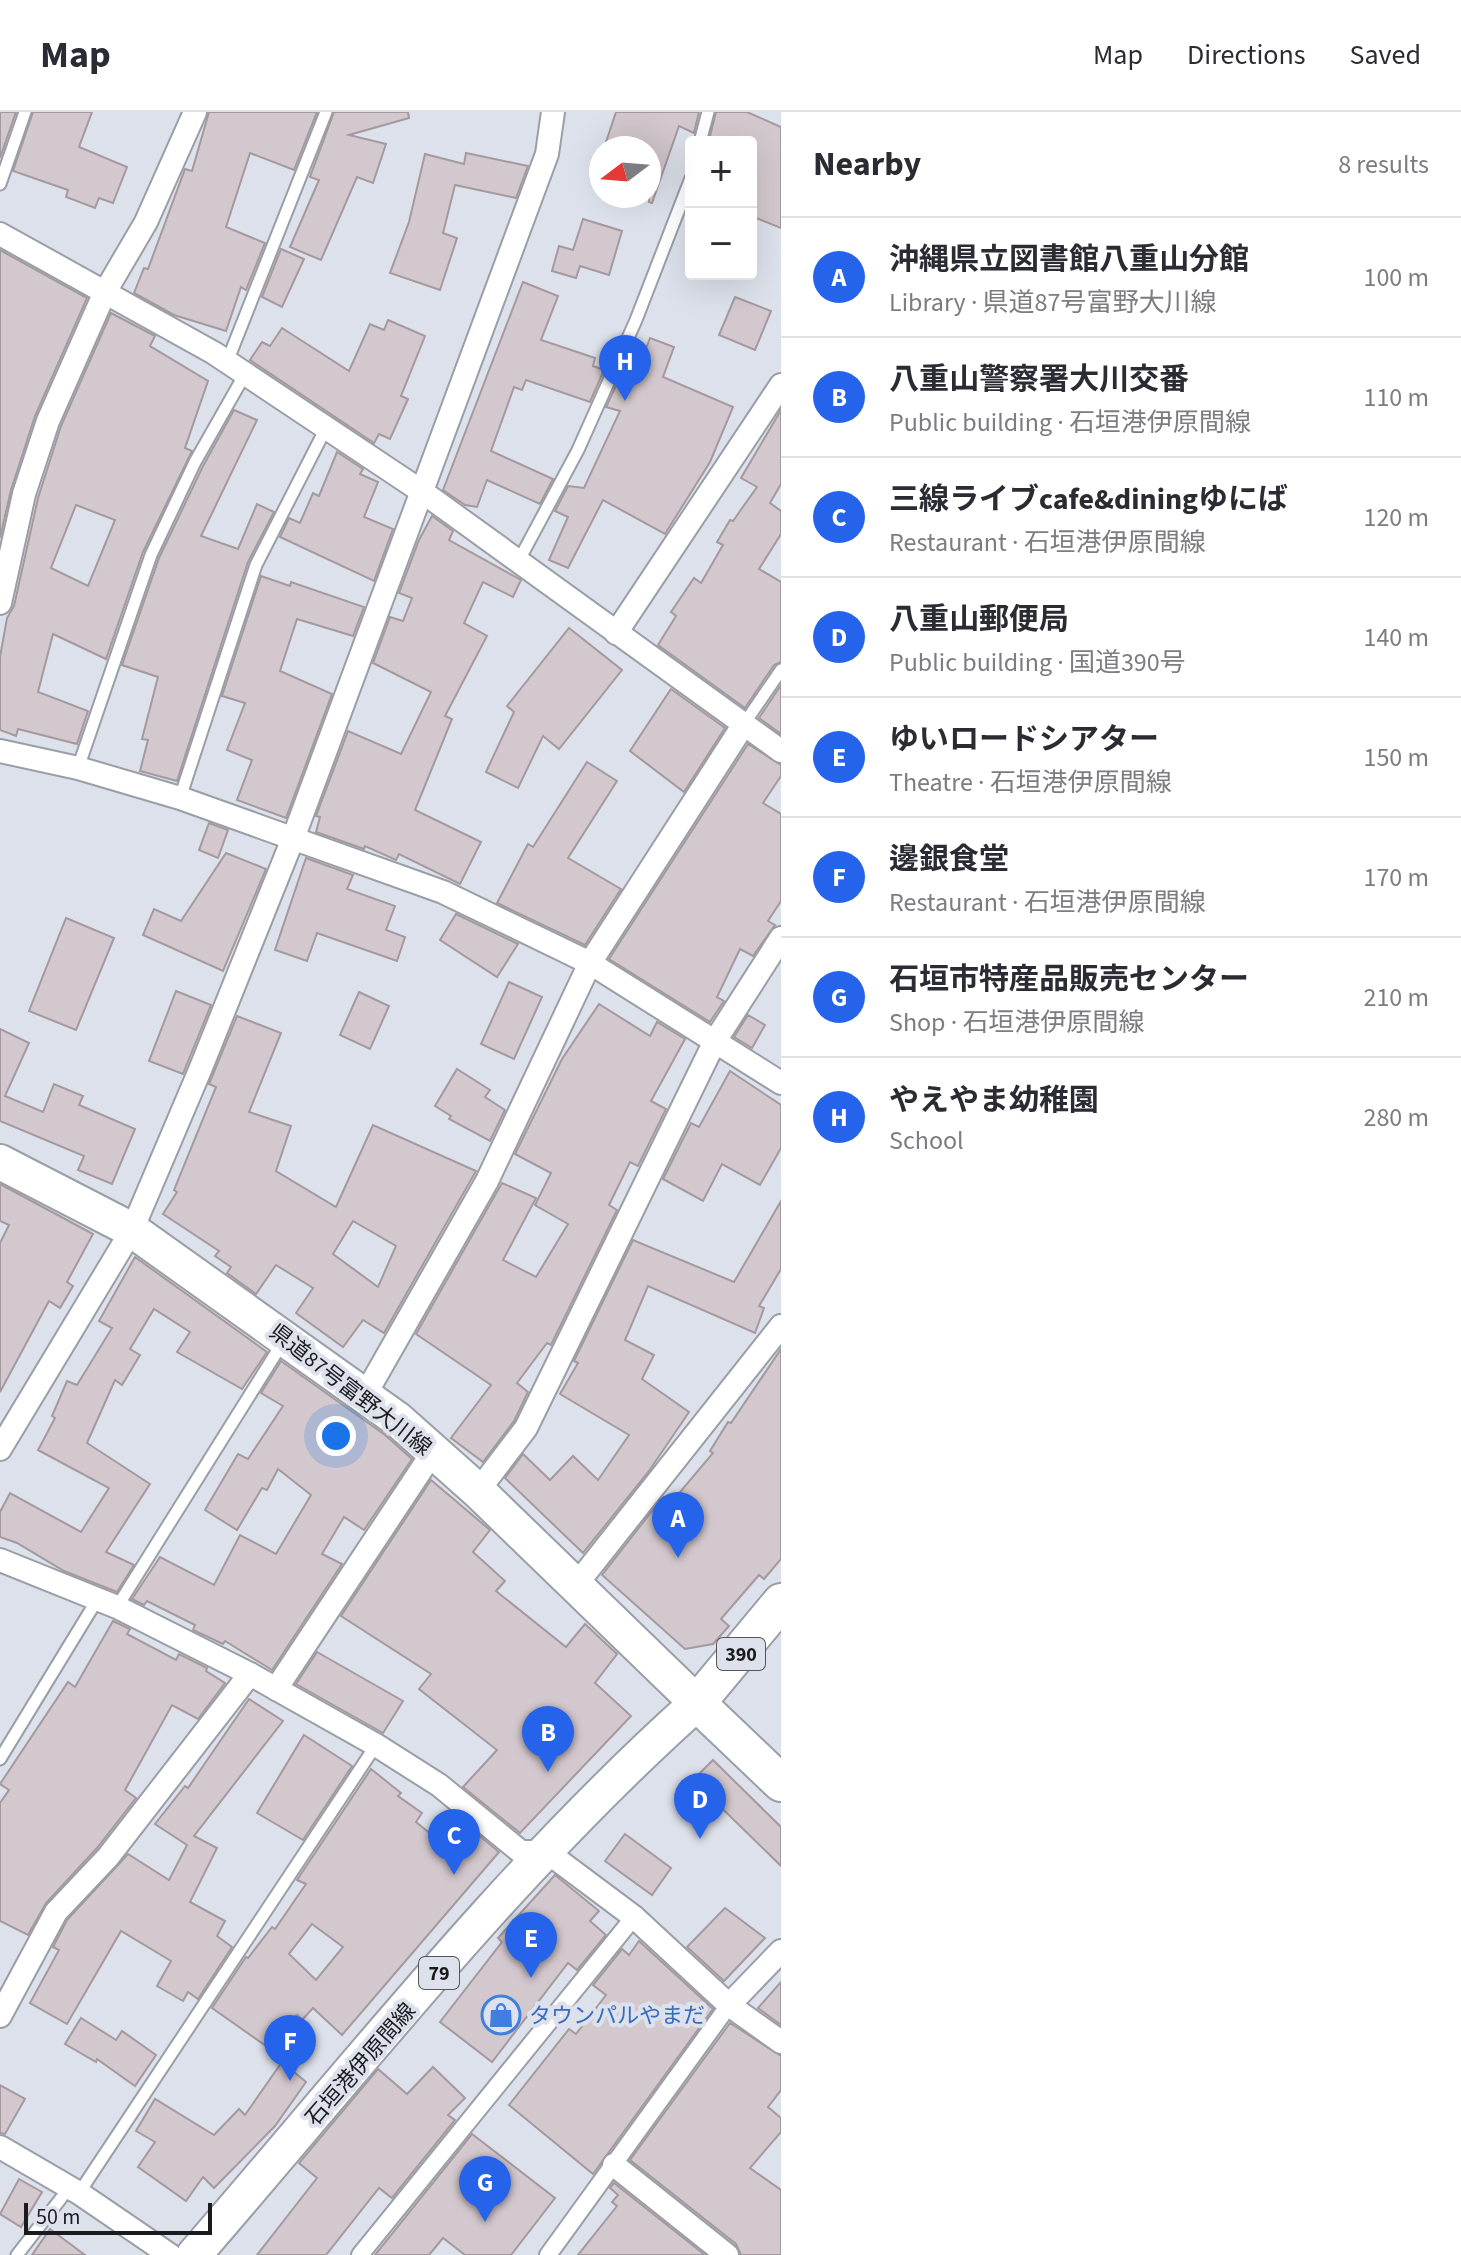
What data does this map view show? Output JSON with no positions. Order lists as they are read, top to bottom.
{
  "streets": {
    "highway": ["390"],
    "main road": ["県道87号富野大川線", "79", "石垣港伊原間線"]
  },
  "crossings": [
    ["県道87号富野大川線", "390"],
    ["県道87号富野大川線", "石垣港伊原間線"],
    ["390", "石垣港伊原間線"]
  ],
  "places": {
    "shop": ["タウンパルやまだ"]
  },
  "scale_bar": "50 m",
  "north": "left",
  "page": {
    "header": "Map",
    "nav": ["Map", "Directions", "Saved"],
    "heading": ["Nearby", "8 results"],
    "map_buttons": ["+", "−"],
    "list": [
      {
        "mark": "A",
        "name": "沖縄県立図書館八重山分館",
        "note": "Library · 県道87号富野大川線",
        "value": "100 m"
      },
      {
        "mark": "B",
        "name": "八重山警察署大川交番",
        "note": "Public building · 石垣港伊原間線",
        "value": "110 m"
      },
      {
        "mark": "C",
        "name": "三線ライブcafe&diningゆにば",
        "note": "Restaurant · 石垣港伊原間線",
        "value": "120 m"
      },
      {
        "mark": "D",
        "name": "八重山郵便局",
        "note": "Public building · 国道390号",
        "value": "140 m"
      },
      {
        "mark": "E",
        "name": "ゆいロードシアター",
        "note": "Theatre · 石垣港伊原間線",
        "value": "150 m"
      },
      {
        "mark": "F",
        "name": "邊銀食堂",
        "note": "Restaurant · 石垣港伊原間線",
        "value": "170 m"
      },
      {
        "mark": "G",
        "name": "石垣市特産品販売センター",
        "note": "Shop · 石垣港伊原間線",
        "value": "210 m"
      },
      {
        "mark": "H",
        "name": "やえやま幼稚園",
        "note": "School",
        "value": "280 m"
      }
    ],
    "pins": [
      "H",
      "A",
      "B",
      "D",
      "C",
      "E",
      "F",
      "G"
    ],
    "scale": "50 m"
  }
}
